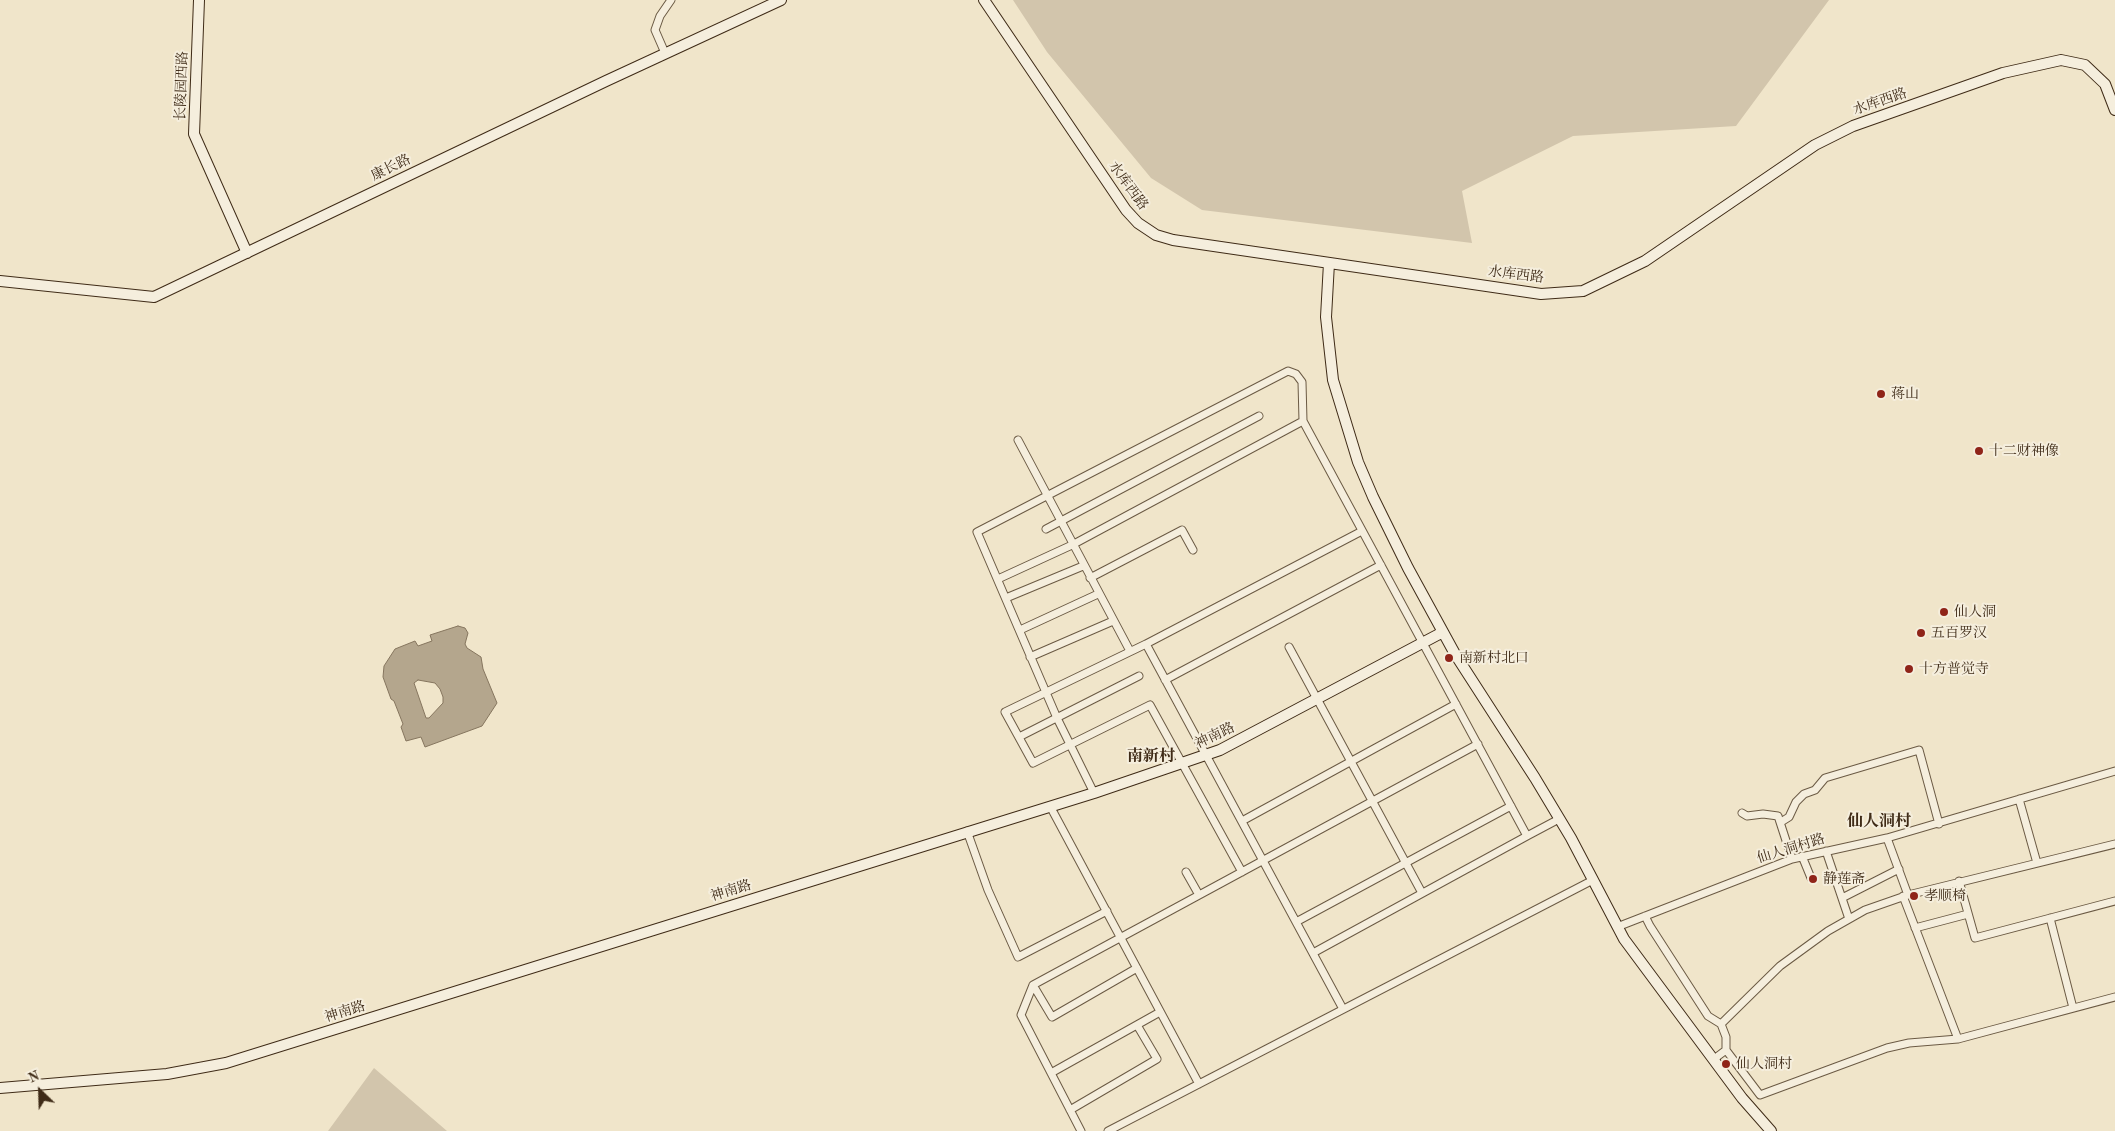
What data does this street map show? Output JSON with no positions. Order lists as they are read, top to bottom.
{
  "streets": {
    "street": [
      "长陵园西路",
      "水库西路",
      "康长路",
      "神南路",
      "仙人洞村路"
    ]
  },
  "crossings": [
    ["长陵园西路", "康长路"]
  ],
  "districts": ["南新村", "仙人洞村"],
  "places": [
    "蒋山",
    "十二财神像",
    "仙人洞",
    "五百罗汉",
    "南新村北口",
    "十方普觉寺",
    "静莲斋",
    "孝顺椅",
    "仙人洞村"
  ],
  "north": "top left"
}
